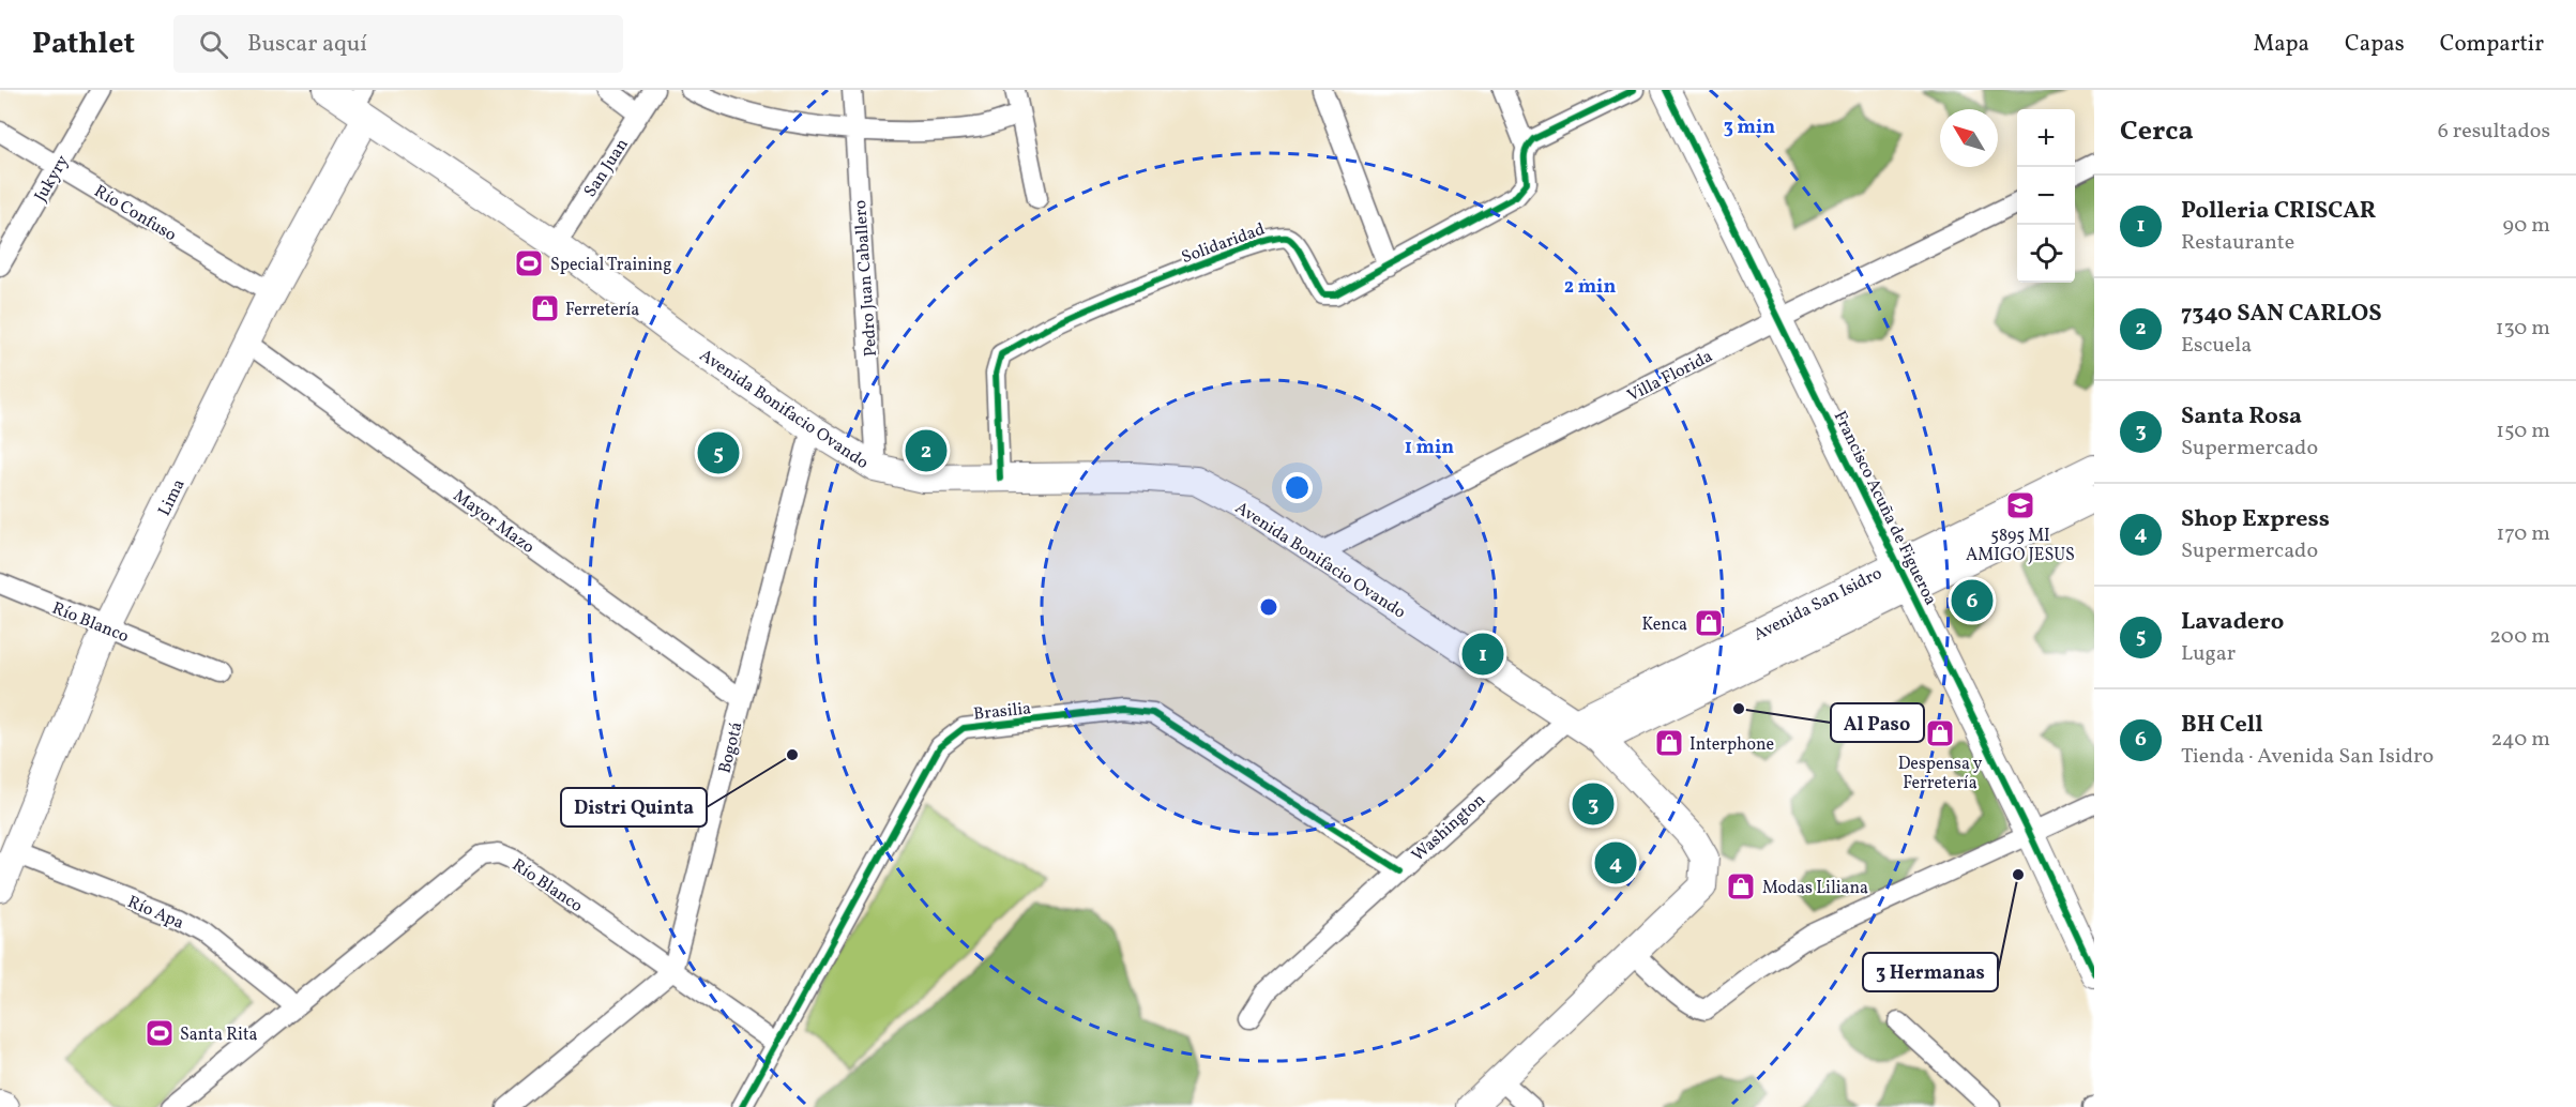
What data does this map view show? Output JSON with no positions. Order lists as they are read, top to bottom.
{
  "streets": {
    "main road": [
      "Avenida Bonifacio Ovando",
      "Lima",
      "Francisco Acuña de Figueroa",
      "Avenida San Isidro"
    ],
    "street": [
      "San Juan",
      "Jukyry",
      "Río Confuso",
      "Solidaridad",
      "Pedro Juan Caballero",
      "Villa Florida",
      "Mayor Mazo",
      "Río Blanco",
      "Brasilia",
      "Bogotá",
      "Washington",
      "Río Apa"
    ]
  },
  "crossings": [
    ["San Juan", "Avenida Bonifacio Ovando"],
    ["Jukyry", "Río Confuso"],
    ["Río Confuso", "Lima"],
    ["Solidaridad", "Avenida Bonifacio Ovando"],
    ["Pedro Juan Caballero", "Avenida Bonifacio Ovando"],
    ["Villa Florida", "Avenida Bonifacio Ovando"],
    ["Villa Florida", "Francisco Acuña de Figueroa"],
    ["Avenida Bonifacio Ovando", "Lima"],
    ["Avenida Bonifacio Ovando", "Avenida San Isidro"],
    ["Avenida Bonifacio Ovando", "Bogotá"],
    ["Avenida Bonifacio Ovando", "Washington"],
    ["Lima", "Mayor Mazo"],
    ["Lima", "Río Blanco"],
    ["Lima", "Río Apa"],
    ["Francisco Acuña de Figueroa", "Avenida San Isidro"],
    ["Mayor Mazo", "Bogotá"],
    ["Avenida San Isidro", "Washington"],
    ["Río Blanco", "Brasilia"],
    ["Río Blanco", "Bogotá"],
    ["Río Blanco", "Río Apa"],
    ["Brasilia", "Washington"]
  ],
  "places": {
    "sports": ["Special Training", "Santa Rita"],
    "shop": [
      "Ferretería",
      "Kenca",
      "Despensa y Ferretería",
      "Interphone",
      "Modas Liliana"
    ],
    "school or university": ["5895 MI AMIGO JESUS"],
    "other": ["Al Paso", "Distri Quinta", "3 Hermanas"]
  },
  "north": "top left",
  "page": {
    "header": "Pathlet",
    "search": "Buscar aquí",
    "nav": ["Mapa", "Capas", "Compartir"],
    "heading": ["Cerca", "6 resultados"],
    "map_buttons": ["+", "−"],
    "list": [
      {
        "mark": "1",
        "name": "Polleria CRISCAR",
        "note": "Restaurante",
        "value": "90 m"
      },
      {
        "mark": "2",
        "name": "7340 SAN CARLOS",
        "note": "Escuela",
        "value": "130 m"
      },
      {
        "mark": "3",
        "name": "Santa Rosa",
        "note": "Supermercado",
        "value": "150 m"
      },
      {
        "mark": "4",
        "name": "Shop Express",
        "note": "Supermercado",
        "value": "170 m"
      },
      {
        "mark": "5",
        "name": "Lavadero",
        "note": "Lugar",
        "value": "200 m"
      },
      {
        "mark": "6",
        "name": "BH Cell",
        "note": "Tienda · Avenida San Isidro",
        "value": "240 m"
      }
    ],
    "pins": [
      "2",
      "5",
      "6",
      "1",
      "3",
      "4"
    ]
  },
  "rings": ["3 min", "2 min", "1 min"]
}
